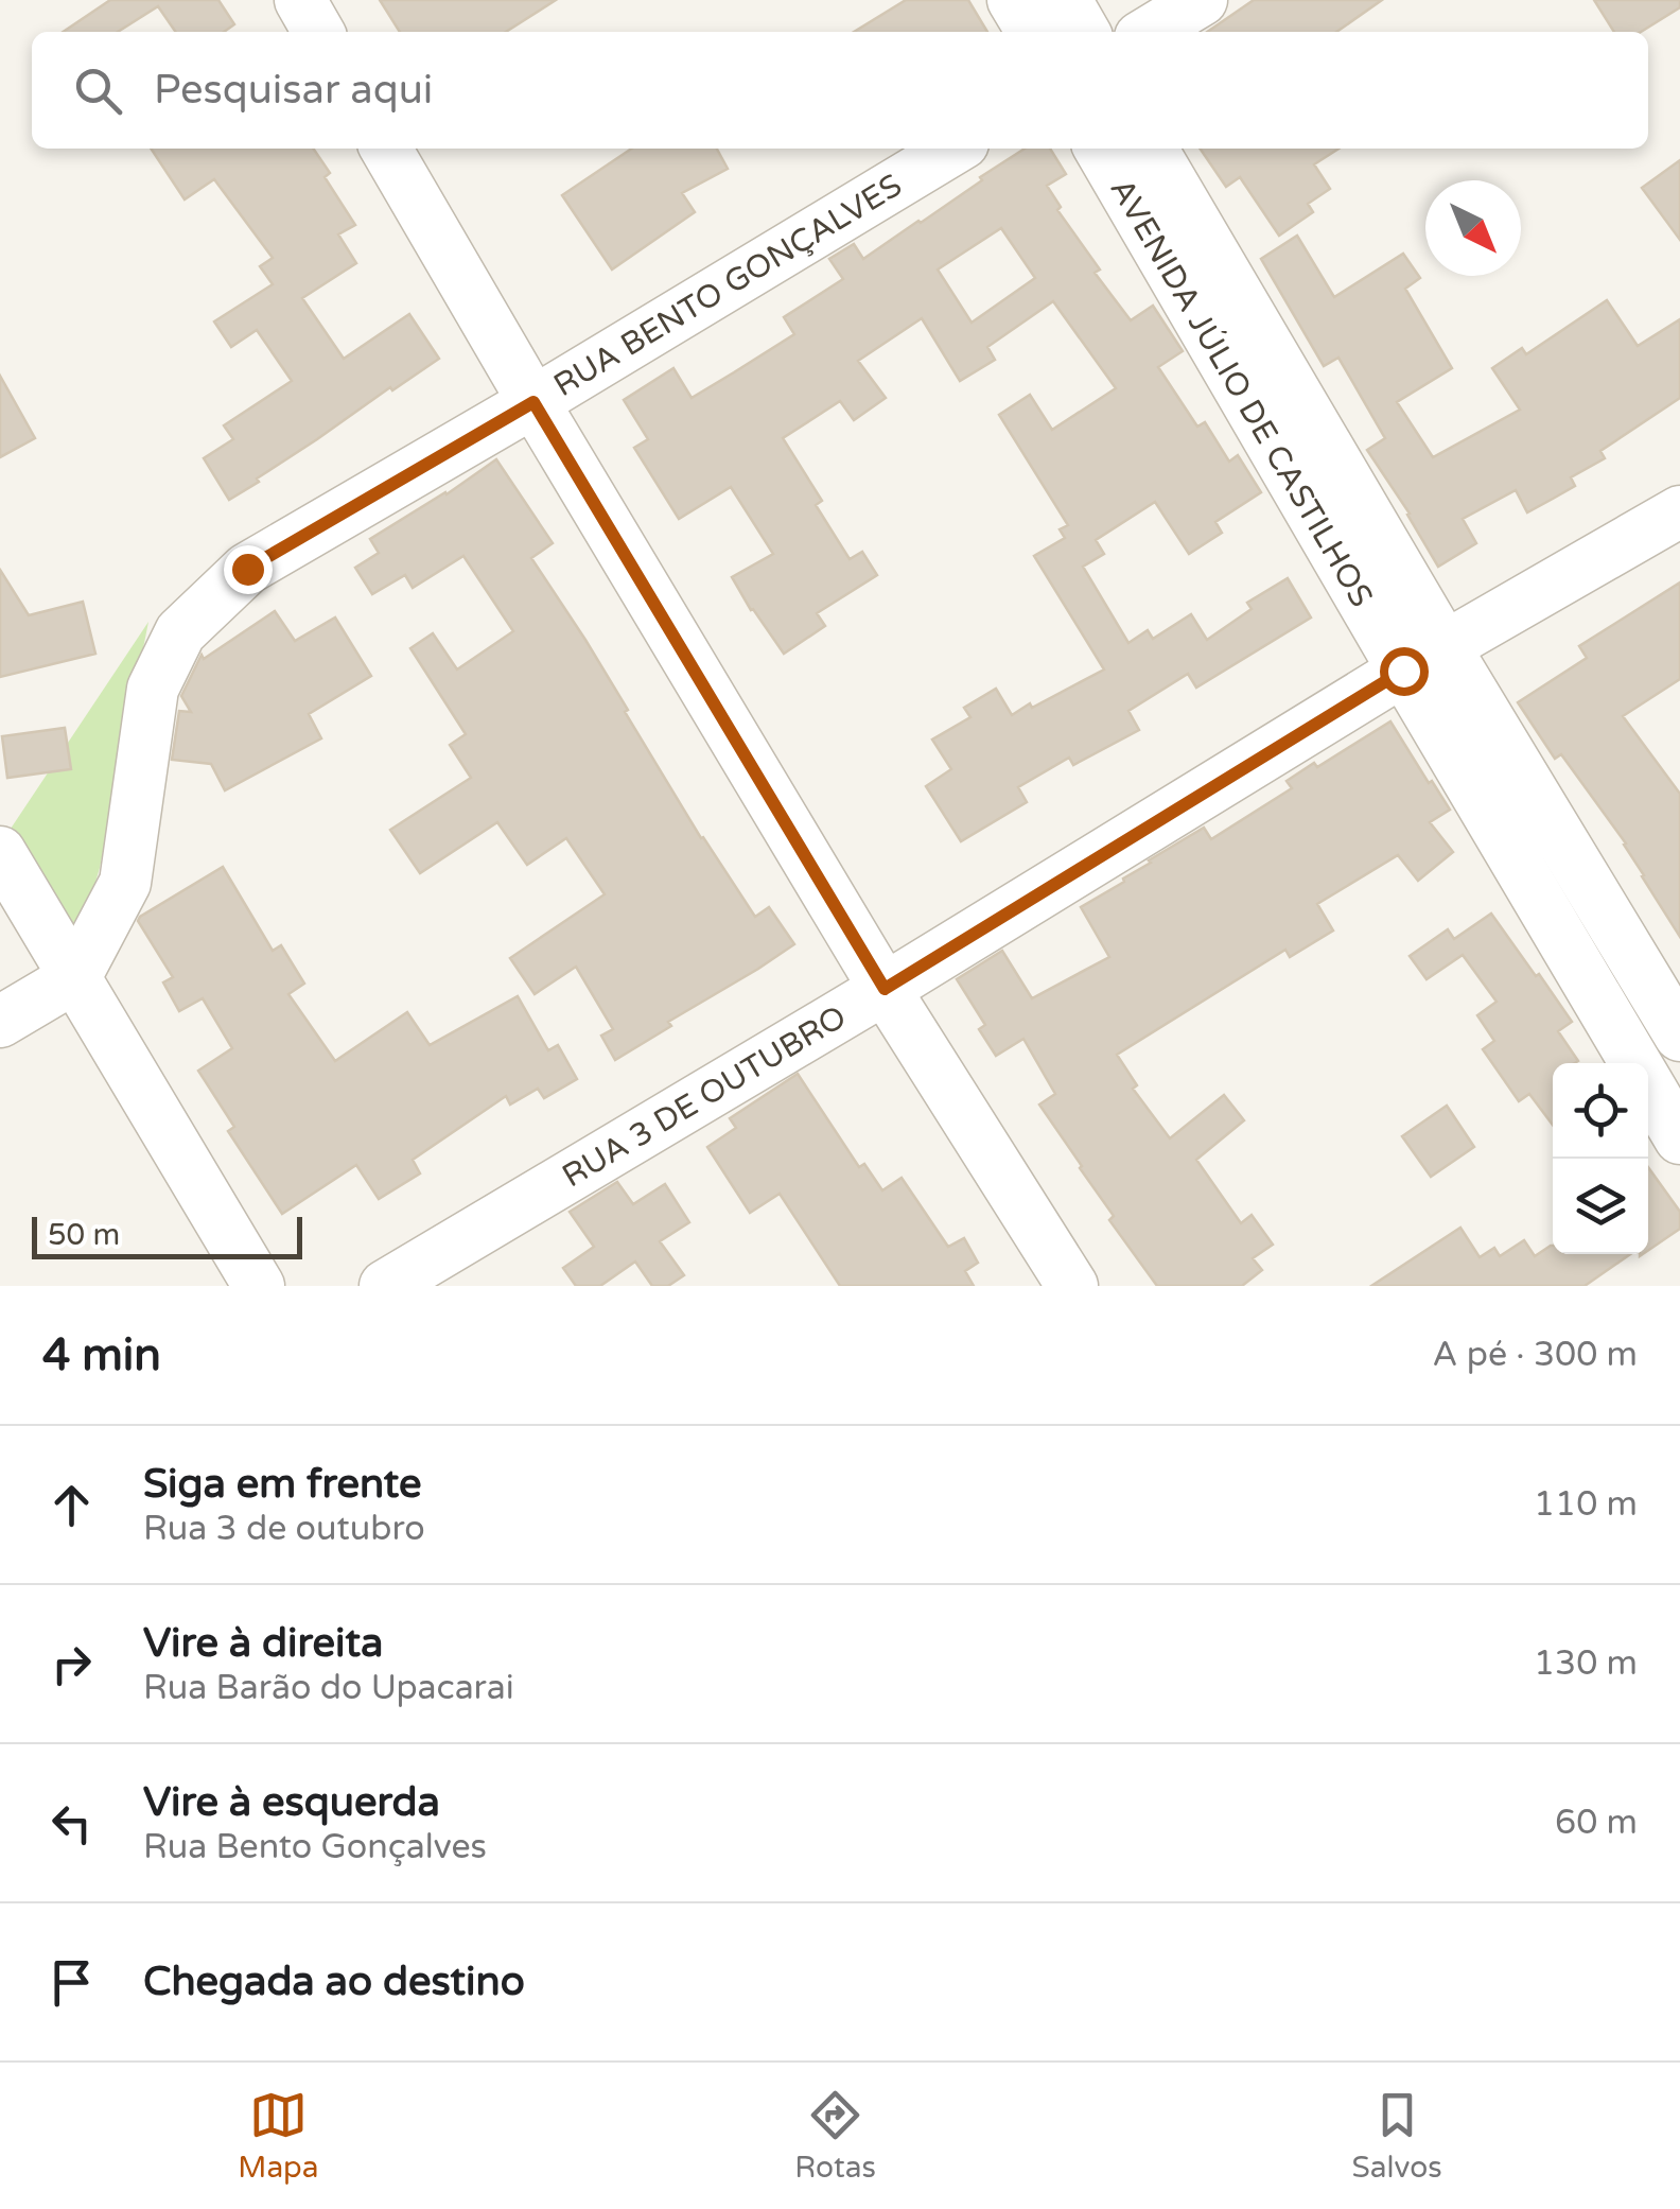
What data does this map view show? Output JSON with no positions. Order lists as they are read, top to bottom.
{
  "streets": {
    "street": ["RUA BENTO GONÇALVES", "AVENIDA JÚLIO DE CASTILHOS", "RUA 3 DE OUTUBRO"]
  },
  "crossings": [
    ["AVENIDA JÚLIO DE CASTILHOS", "RUA 3 DE OUTUBRO"]
  ],
  "scale_bar": "50 m",
  "north": "bottom right",
  "page": {
    "search": "Pesquisar aqui",
    "scale": "50 m",
    "heading": ["4 min", "A pé · 300 m"],
    "list": [
      ["Siga em frente", "Rua 3 de outubro", "110 m"],
      ["Vire à direita", "Rua Barão do Upacarai", "130 m"],
      ["Vire à esquerda", "Rua Bento Gonçalves", "60 m"],
      "Chegada ao destino"
    ],
    "nav": ["Mapa", "Rotas", "Salvos"]
  }
}
